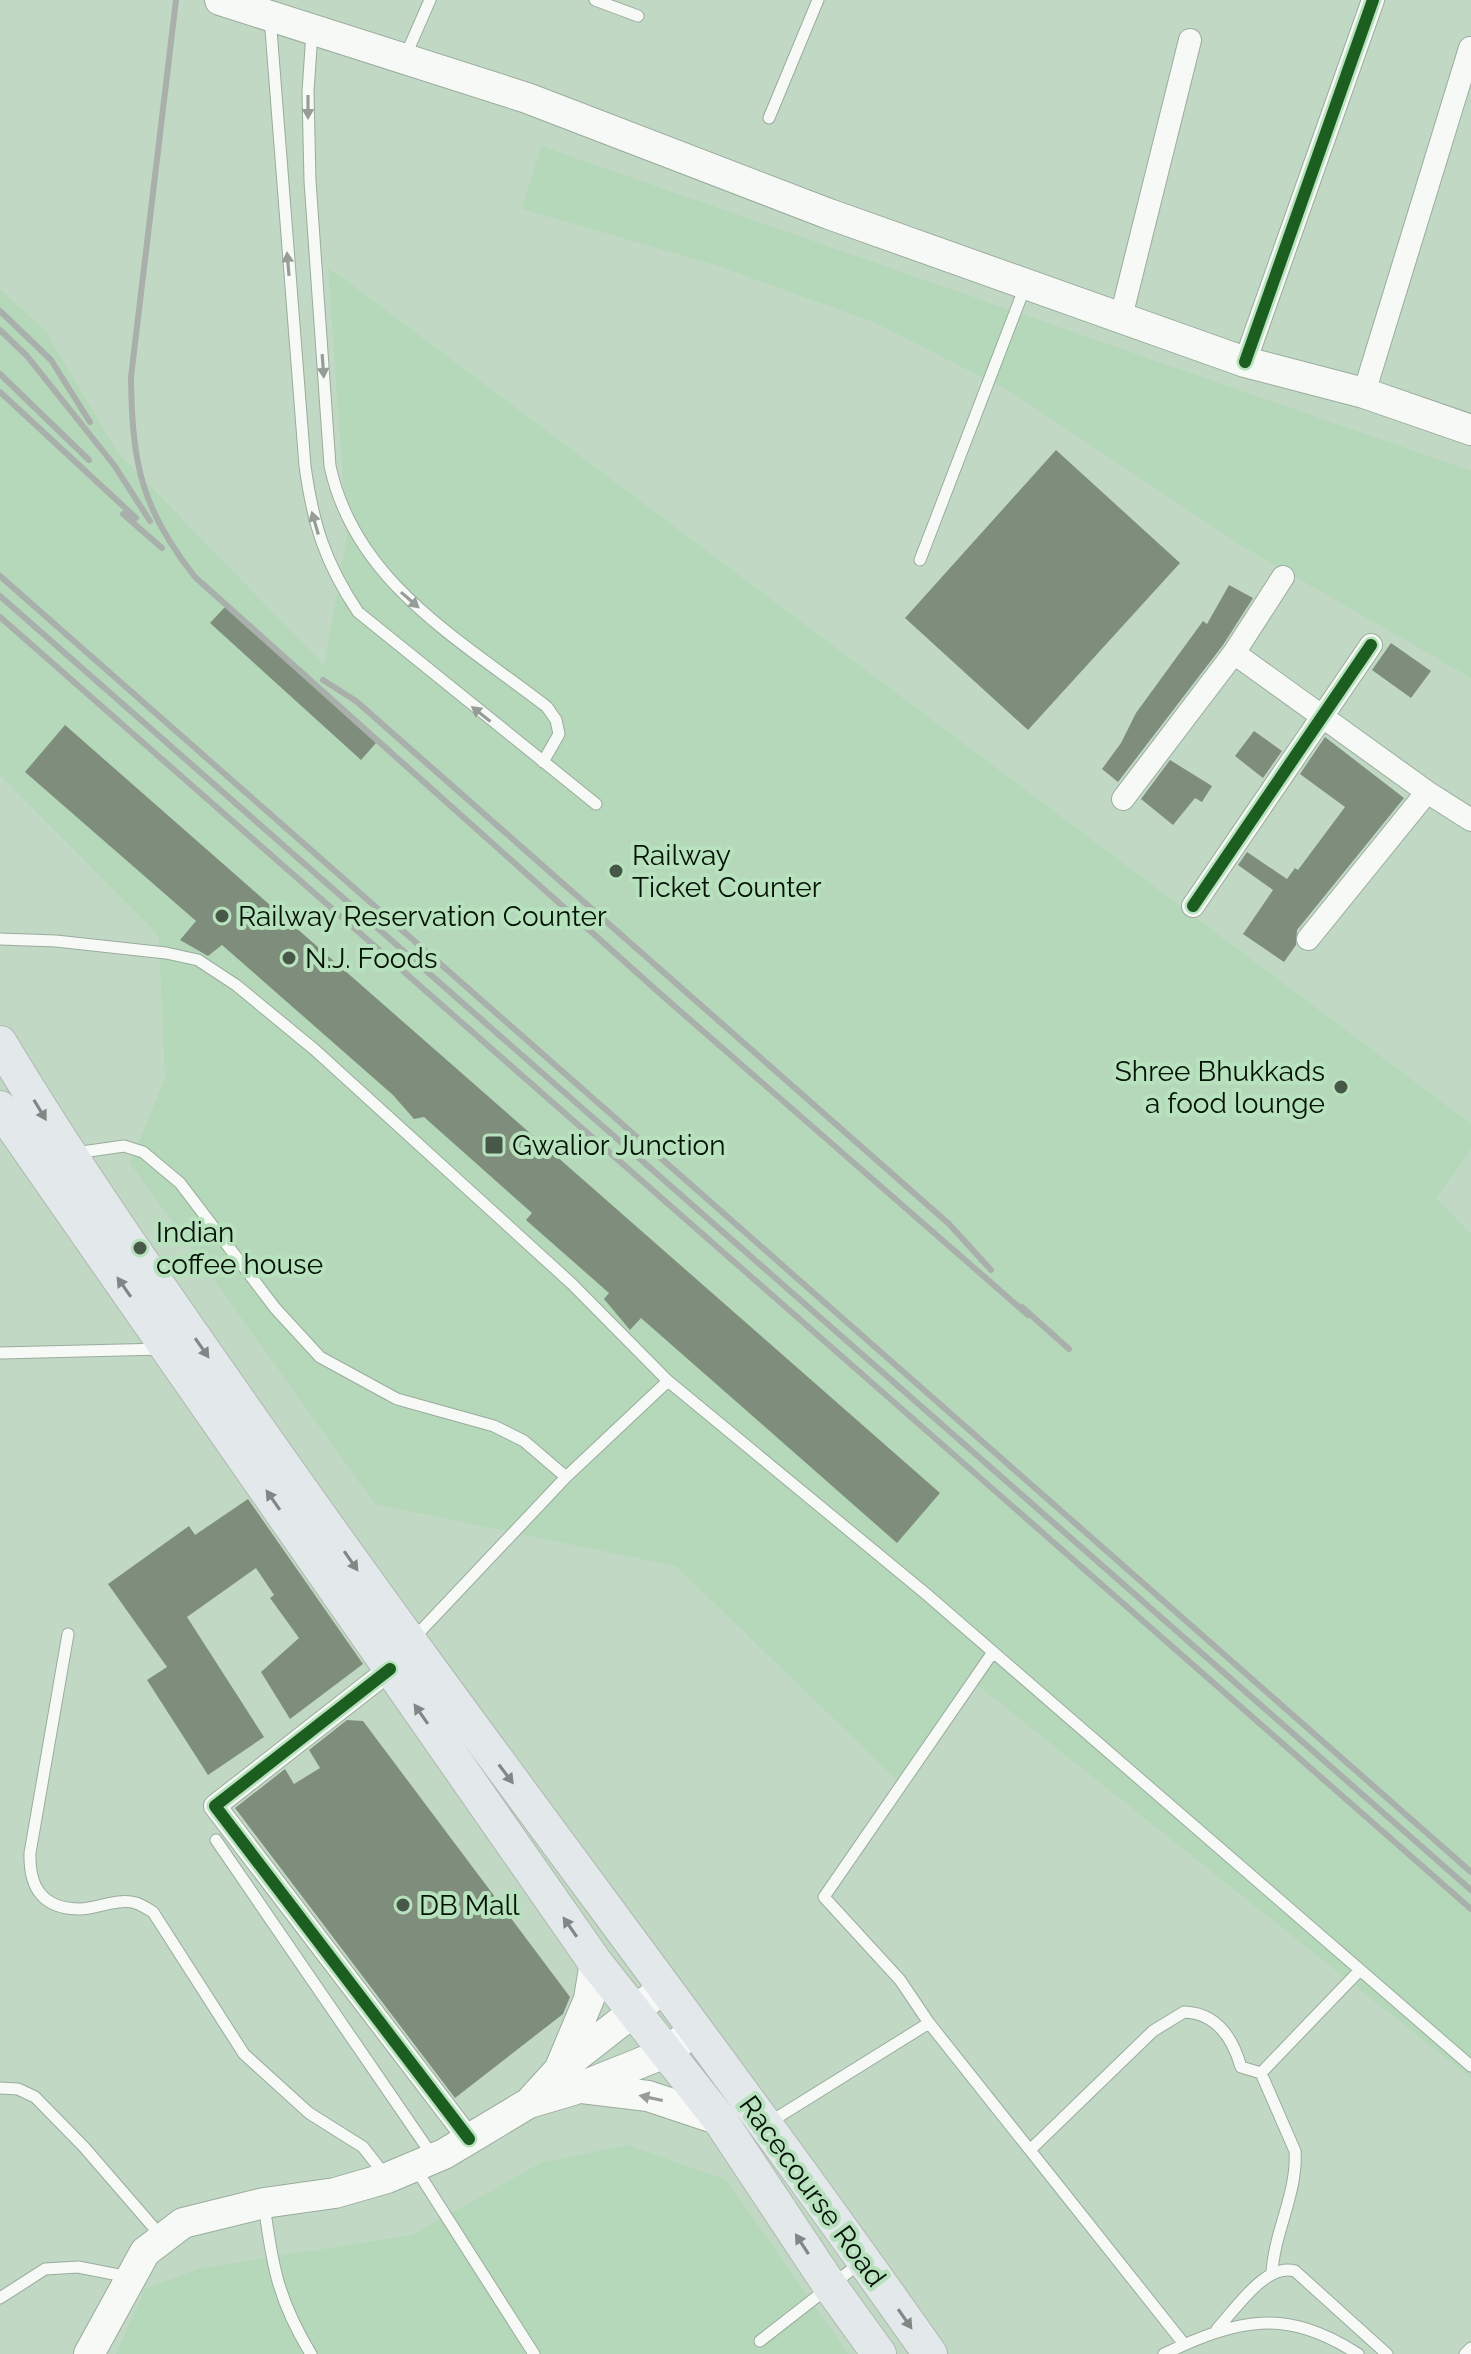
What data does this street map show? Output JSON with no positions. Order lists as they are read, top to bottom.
{
  "streets": {
    "main road": ["Racecourse Road"]
  },
  "places": {
    "other": [
      "Railway Ticket Counter",
      "Railway Reservation Counter",
      "N.J. Foods",
      "Shree Bhukkads a food lounge",
      "Indian coffee house",
      "DB Mall"
    ],
    "transit": ["Gwalior Junction"]
  }
}
